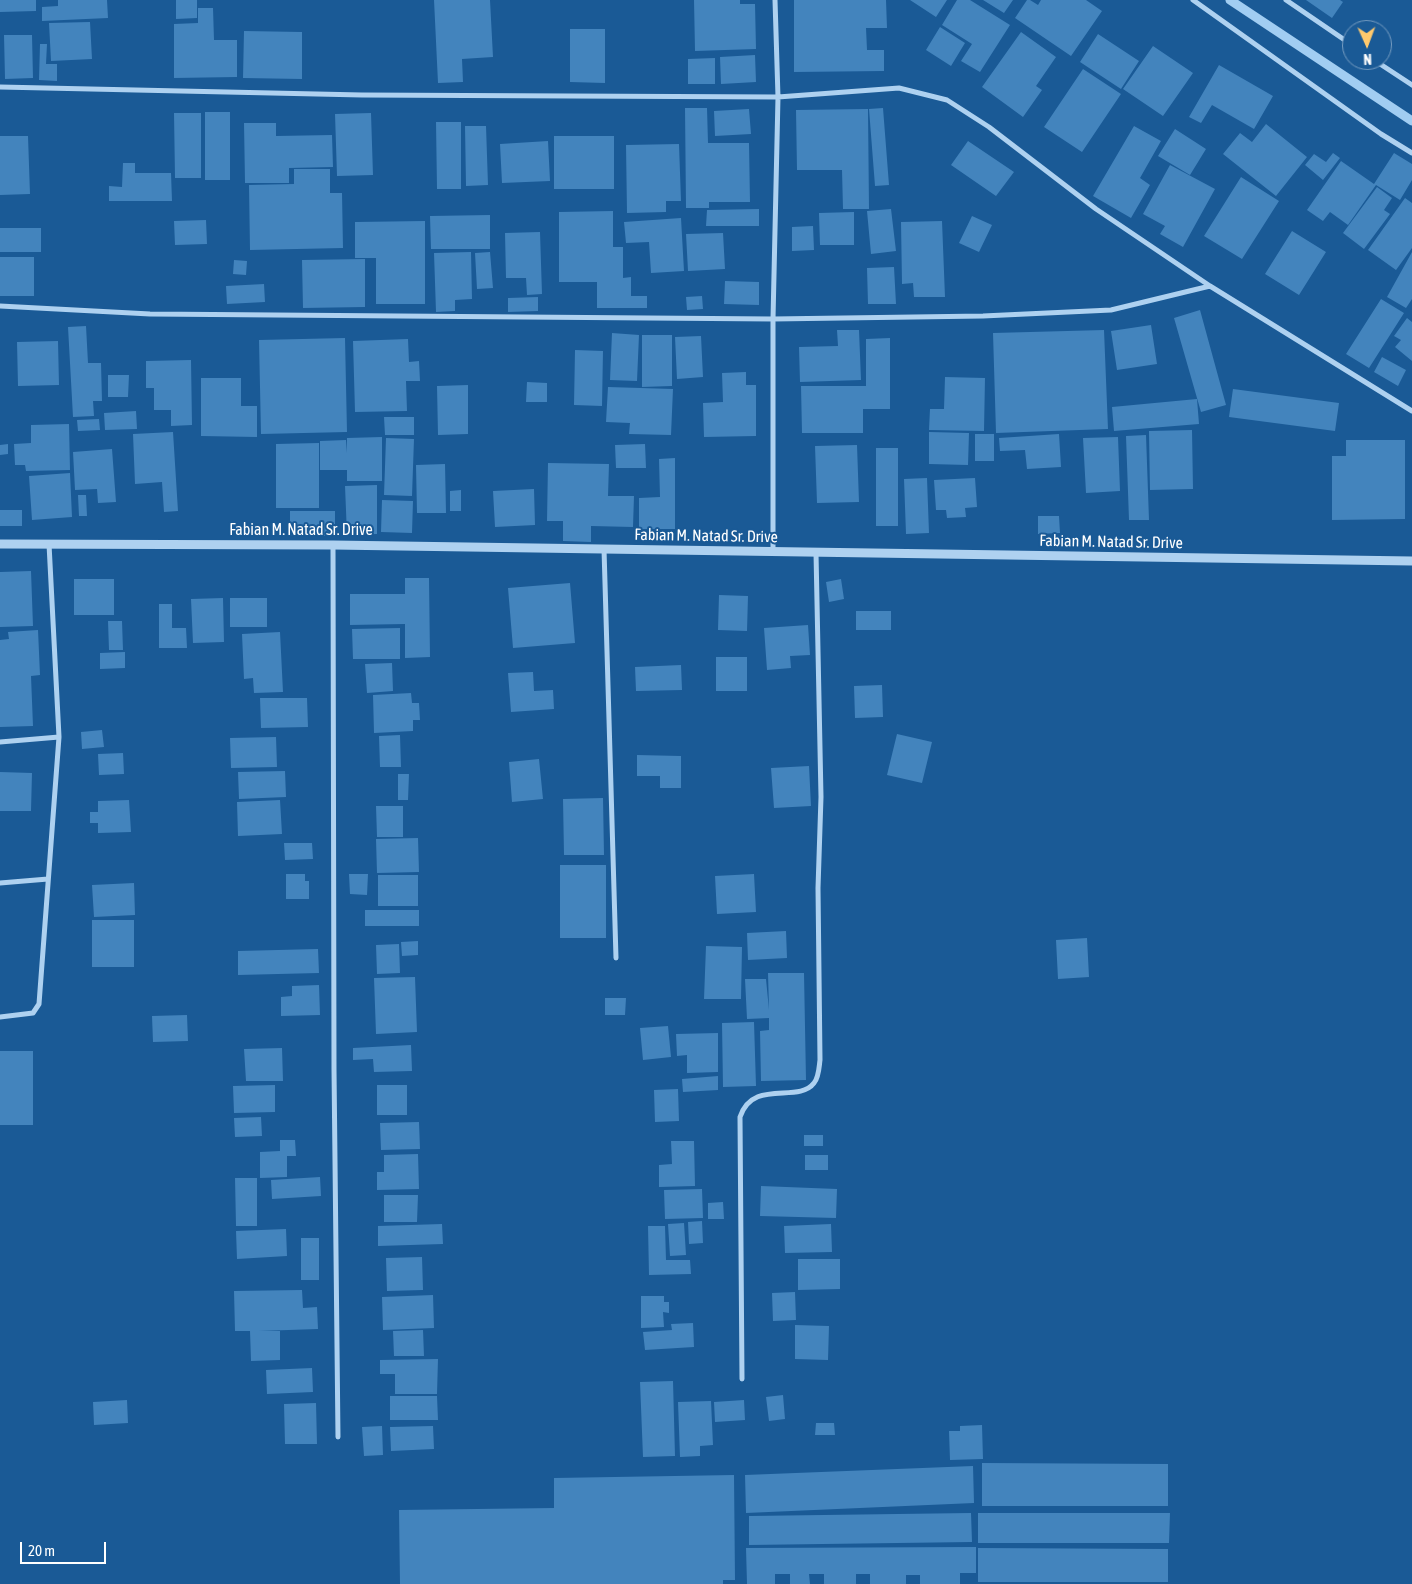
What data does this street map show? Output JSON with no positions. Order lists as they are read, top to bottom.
{
  "streets": {
    "street": ["Fabian M. Natad Sr. Drive"]
  },
  "scale_bar": "20 m",
  "north": "bottom"
}
